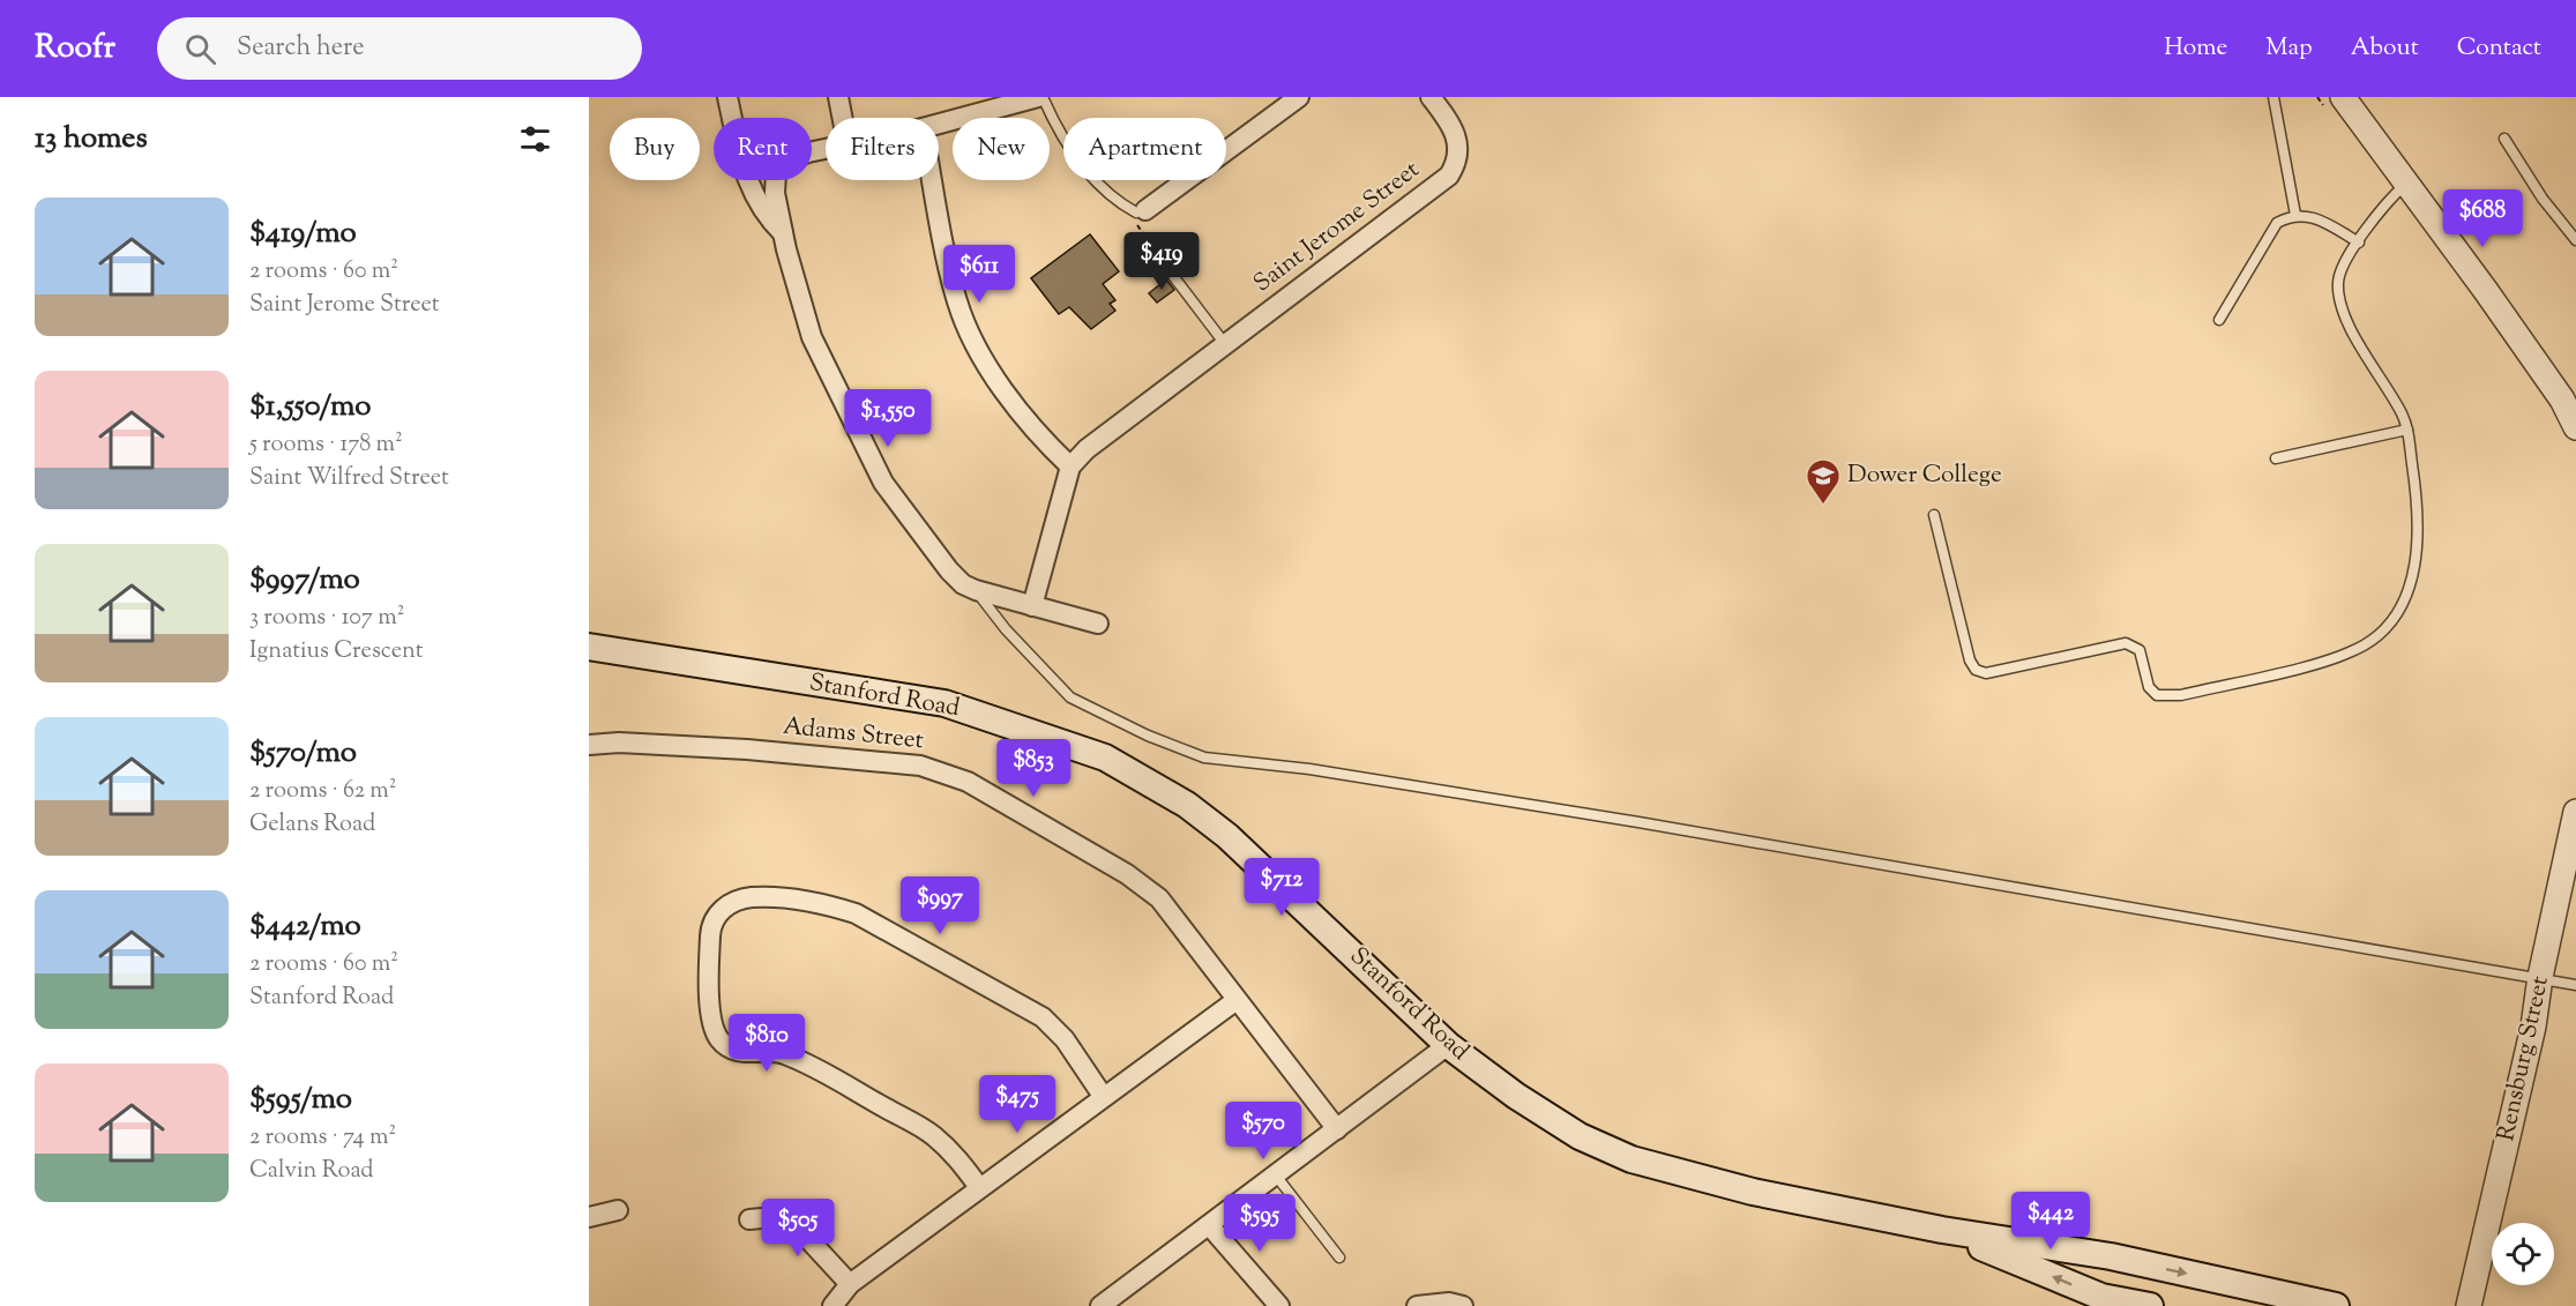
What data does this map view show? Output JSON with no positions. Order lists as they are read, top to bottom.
{
  "streets": {
    "main road": ["Stanford Road"],
    "street": ["Saint Jerome Street", "Adams Street", "Rensburg Street"]
  },
  "places": {
    "school or university": ["Dower College"]
  },
  "page": {
    "header": "Roofr",
    "search": "Search here",
    "nav": [
      "Home",
      "Map",
      "About",
      "Contact"
    ],
    "heading": "13 homes",
    "chip": [
      "Buy",
      "Rent",
      "Filters",
      "New",
      "Apartment"
    ],
    "list": [
      {
        "name": "$419/mo",
        "note": "2 rooms · 60 m² · Saint Jerome Street"
      },
      {
        "name": "$1,550/mo",
        "note": "5 rooms · 178 m² · Saint Wilfred Street"
      },
      {
        "name": "$997/mo",
        "note": "3 rooms · 107 m² · Ignatius Crescent"
      },
      {
        "name": "$570/mo",
        "note": "2 rooms · 62 m² · Gelans Road"
      },
      {
        "name": "$442/mo",
        "note": "2 rooms · 60 m² · Stanford Road"
      },
      {
        "name": "$595/mo",
        "note": "2 rooms · 74 m² · Calvin Road"
      }
    ],
    "price": [
      "$688",
      "$419",
      "$611",
      "$1,550",
      "$853",
      "$712",
      "$997",
      "$810",
      "$475",
      "$570",
      "$442",
      "$595",
      "$505"
    ]
  }
}
